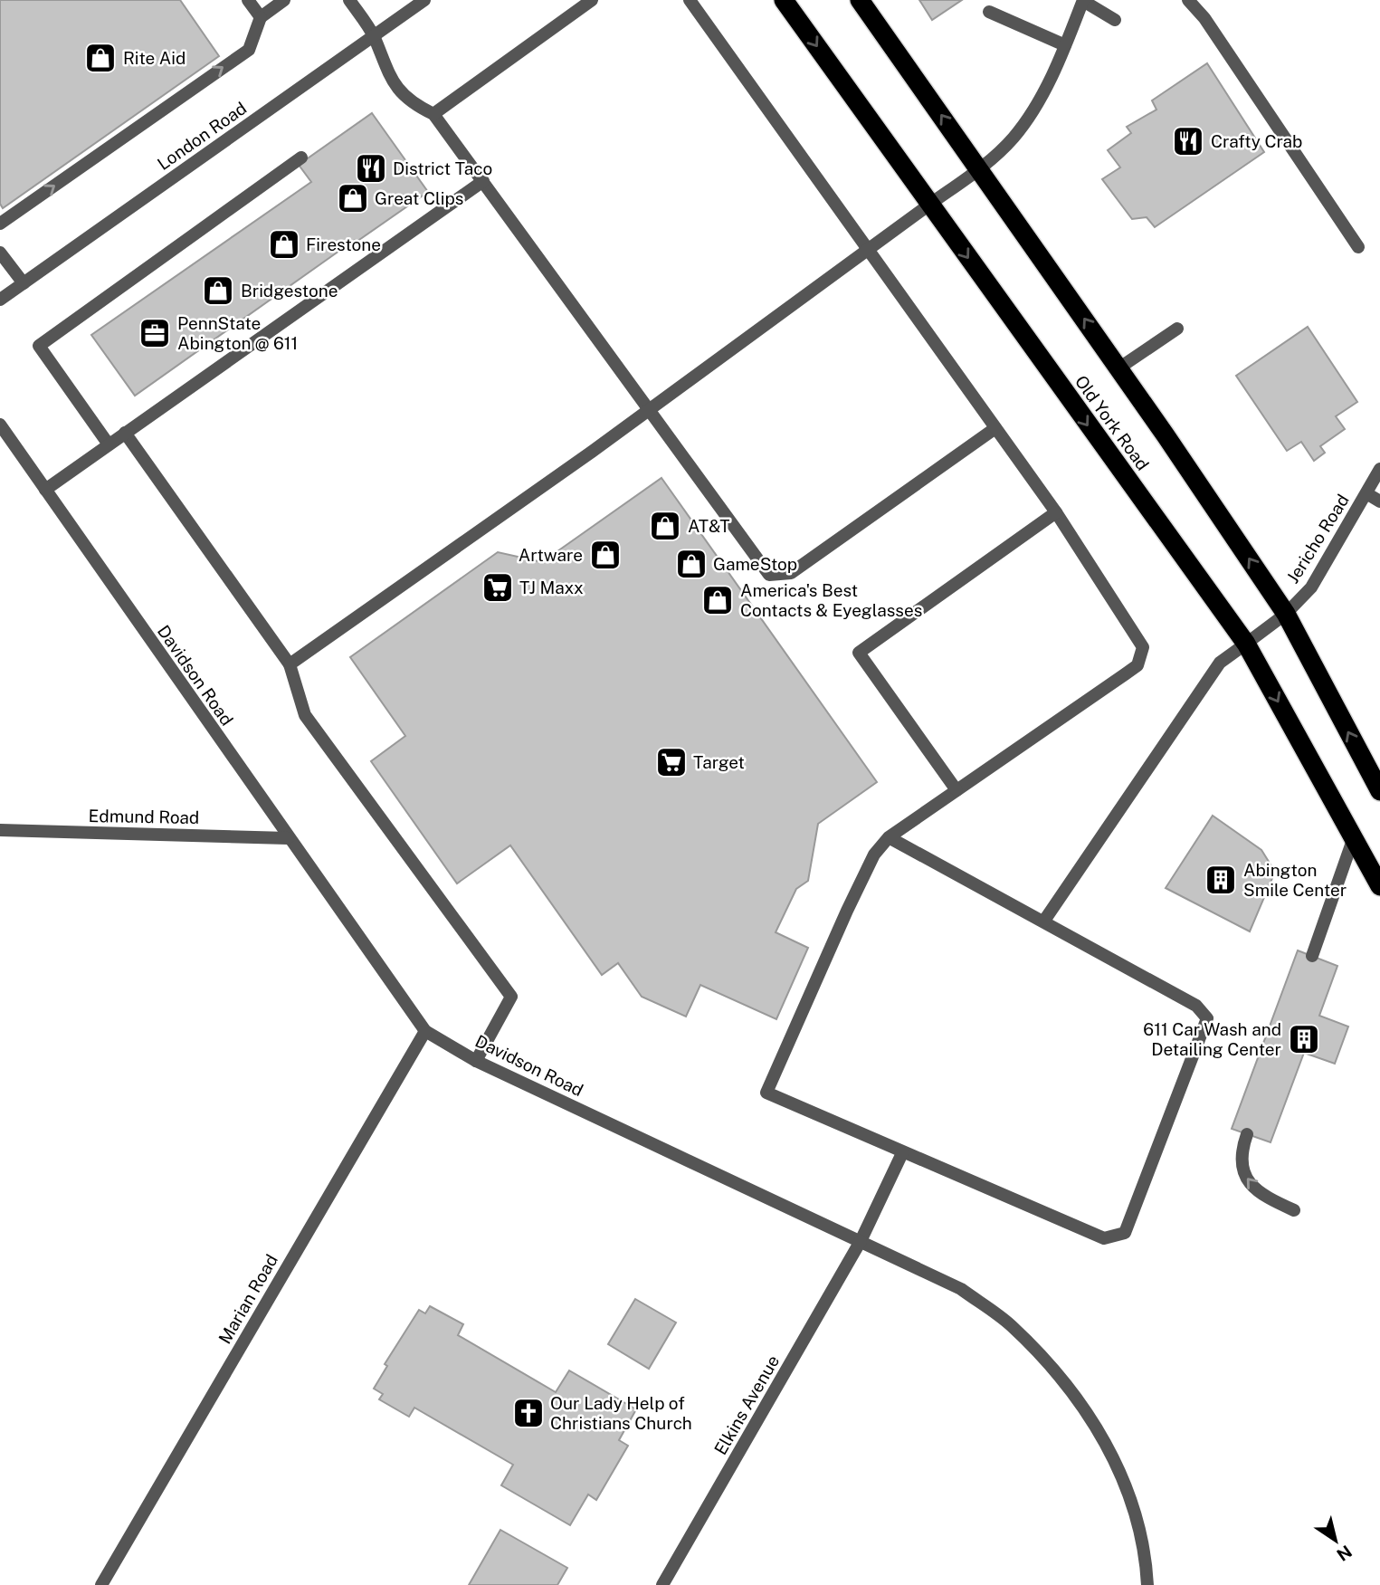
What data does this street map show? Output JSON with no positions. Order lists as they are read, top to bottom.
{
  "streets": {
    "highway": ["Old York Road"],
    "street": [
      "London Road",
      "Jericho Road",
      "Davidson Road",
      "Edmund Road",
      "Marian Road",
      "Elkins Avenue"
    ]
  },
  "crossings": [
    ["Old York Road", "Jericho Road"],
    ["Davidson Road", "Edmund Road"],
    ["Davidson Road", "Marian Road"],
    ["Davidson Road", "Elkins Avenue"]
  ],
  "places": {
    "shop": [
      "Rite Aid",
      "Great Clips",
      "Firestone",
      "Bridgestone",
      "AT&T",
      "Artware",
      "GameStop",
      "America's Best Contacts & Eyeglasses"
    ],
    "restaurant": ["Crafty Crab", "District Taco"],
    "office": ["PennState Abington @ 611"],
    "supermarket": ["TJ Maxx", "Target"],
    "building": ["Abington Smile Center", "611 Car Wash and Detailing Center"],
    "church": ["Our Lady Help of Christians Church"]
  },
  "north": "bottom right"
}
